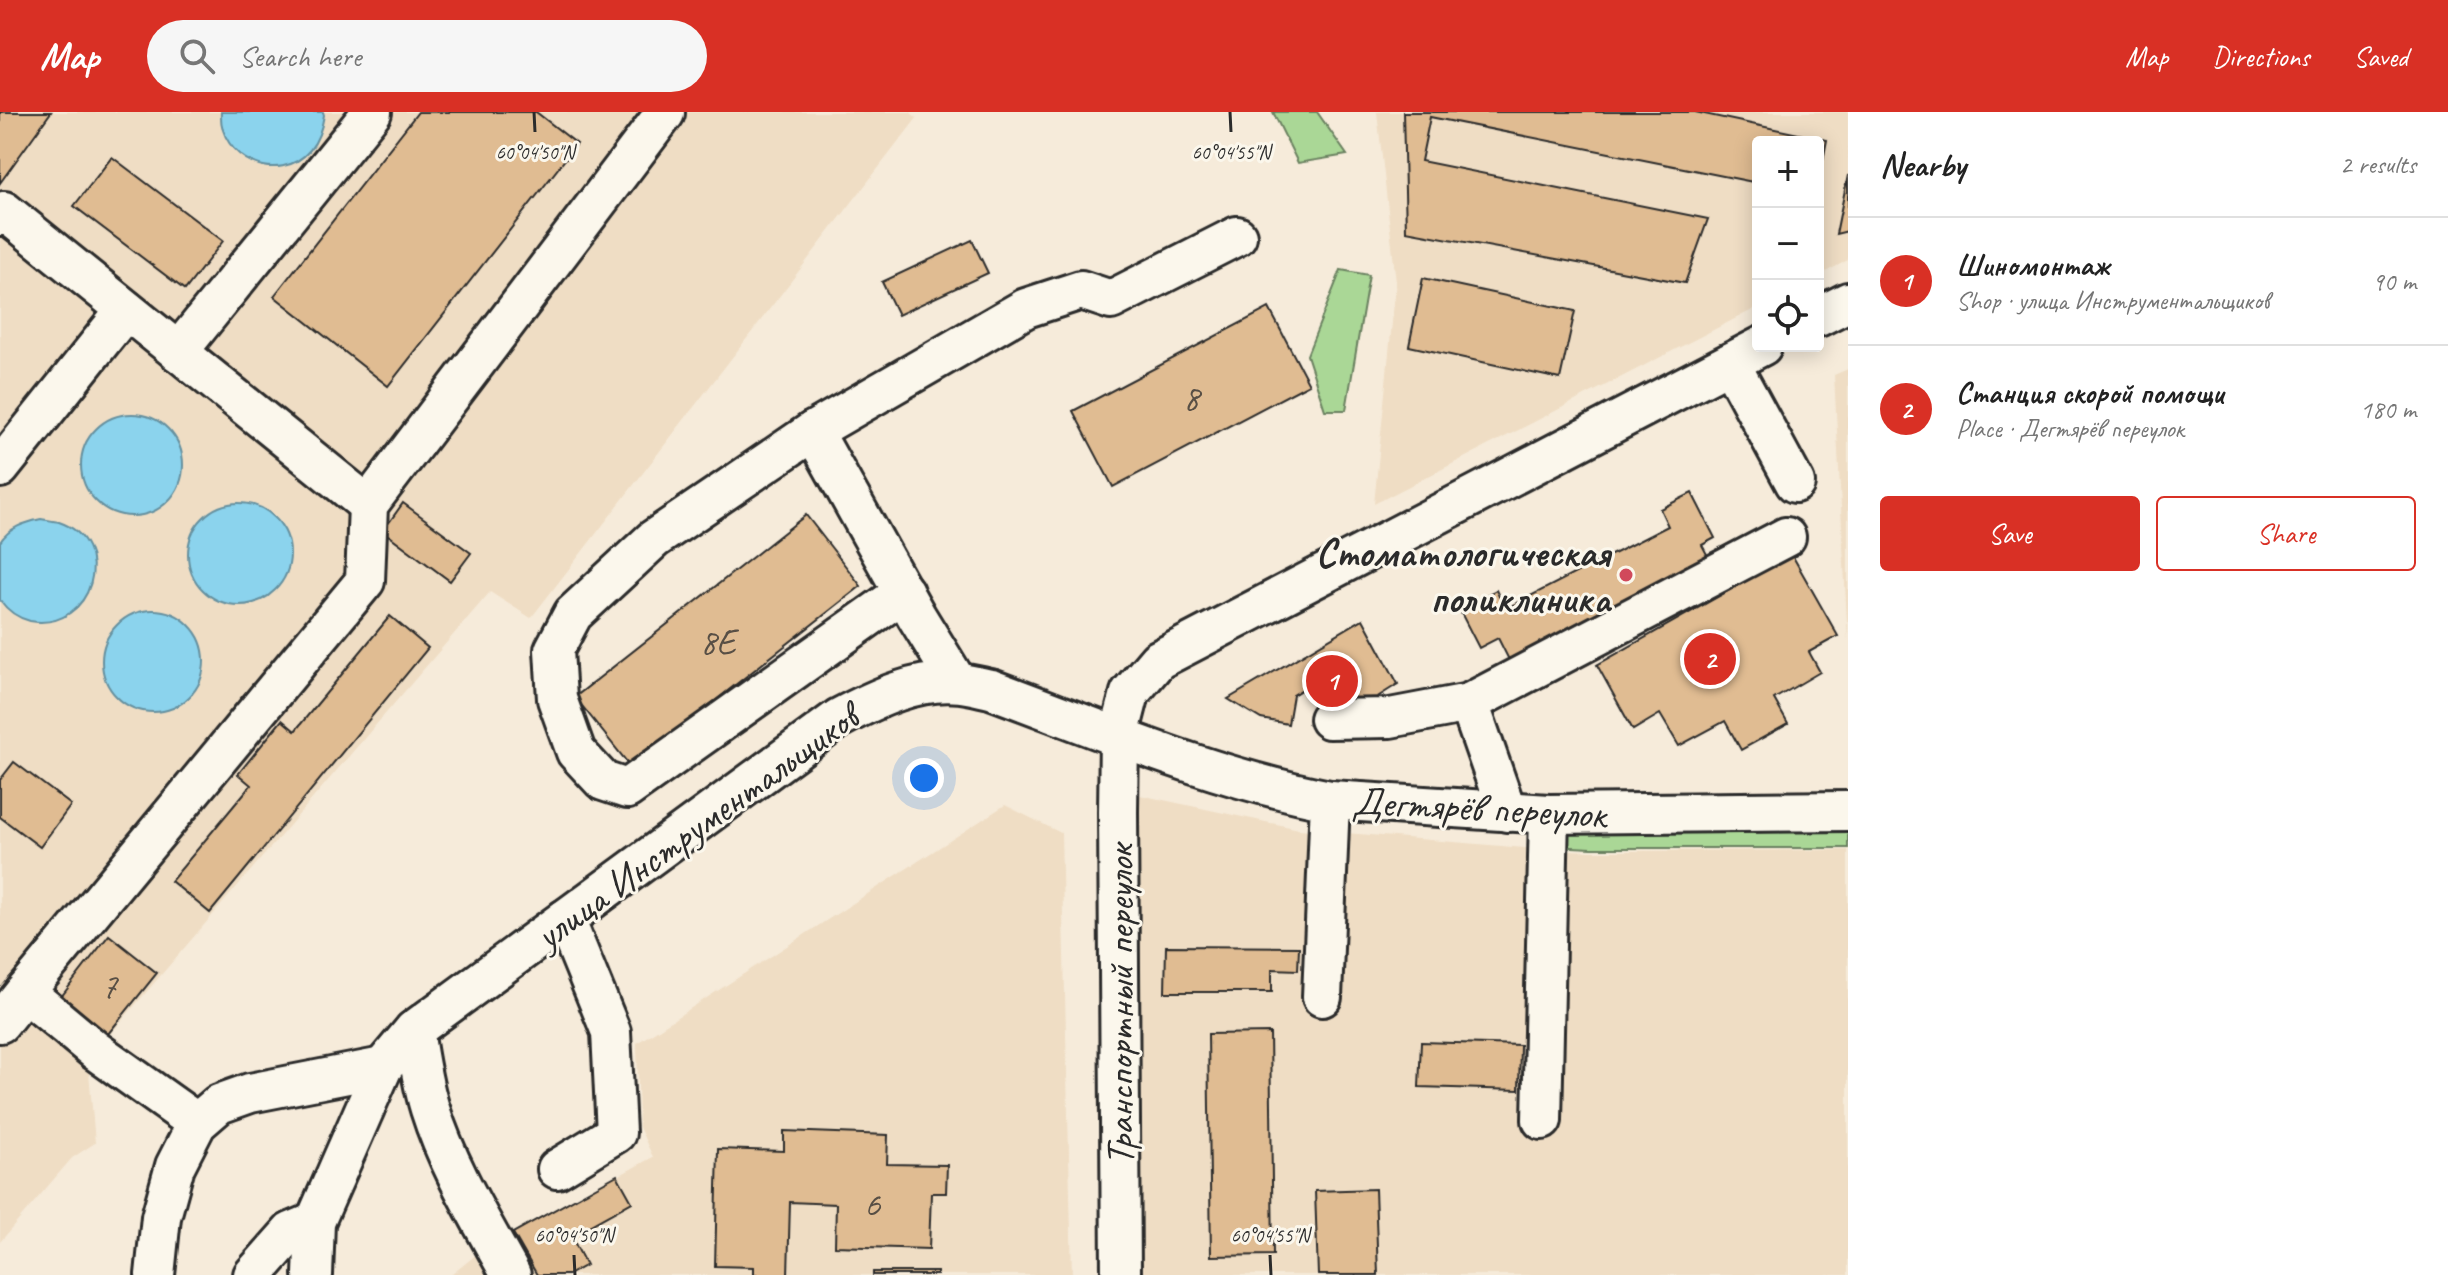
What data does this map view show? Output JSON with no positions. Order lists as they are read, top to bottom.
{
  "streets": {
    "street": ["Дегтярёв переулок", "улица Инструментальщиков", "Транспортный переулок"]
  },
  "crossings": [
    ["Дегтярёв переулок", "улица Инструментальщиков"],
    ["Дегтярёв переулок", "Транспортный переулок"],
    ["улица Инструментальщиков", "Транспортный переулок"]
  ],
  "places": ["Стоматологическая поликлиника"],
  "house_numbers": [
    "8",
    "8Е",
    "7",
    "6"
  ],
  "page": {
    "header": "Map",
    "search": "Search here",
    "nav": ["Map", "Directions", "Saved"],
    "heading": ["Nearby", "2 results"],
    "map_buttons": ["+", "−"],
    "list": [
      {
        "mark": "1",
        "name": "Шиномонтаж",
        "note": "Shop · улица Инструментальщиков",
        "value": "90 m"
      },
      {
        "mark": "2",
        "name": "Станция скорой помощи",
        "note": "Place · Дегтярёв переулок",
        "value": "180 m"
      }
    ],
    "buttons": ["Save", "Share"],
    "pins": ["2", "1"]
  },
  "coordinates": ["60°04'50\"N", "60°04'55\"N"]
}
